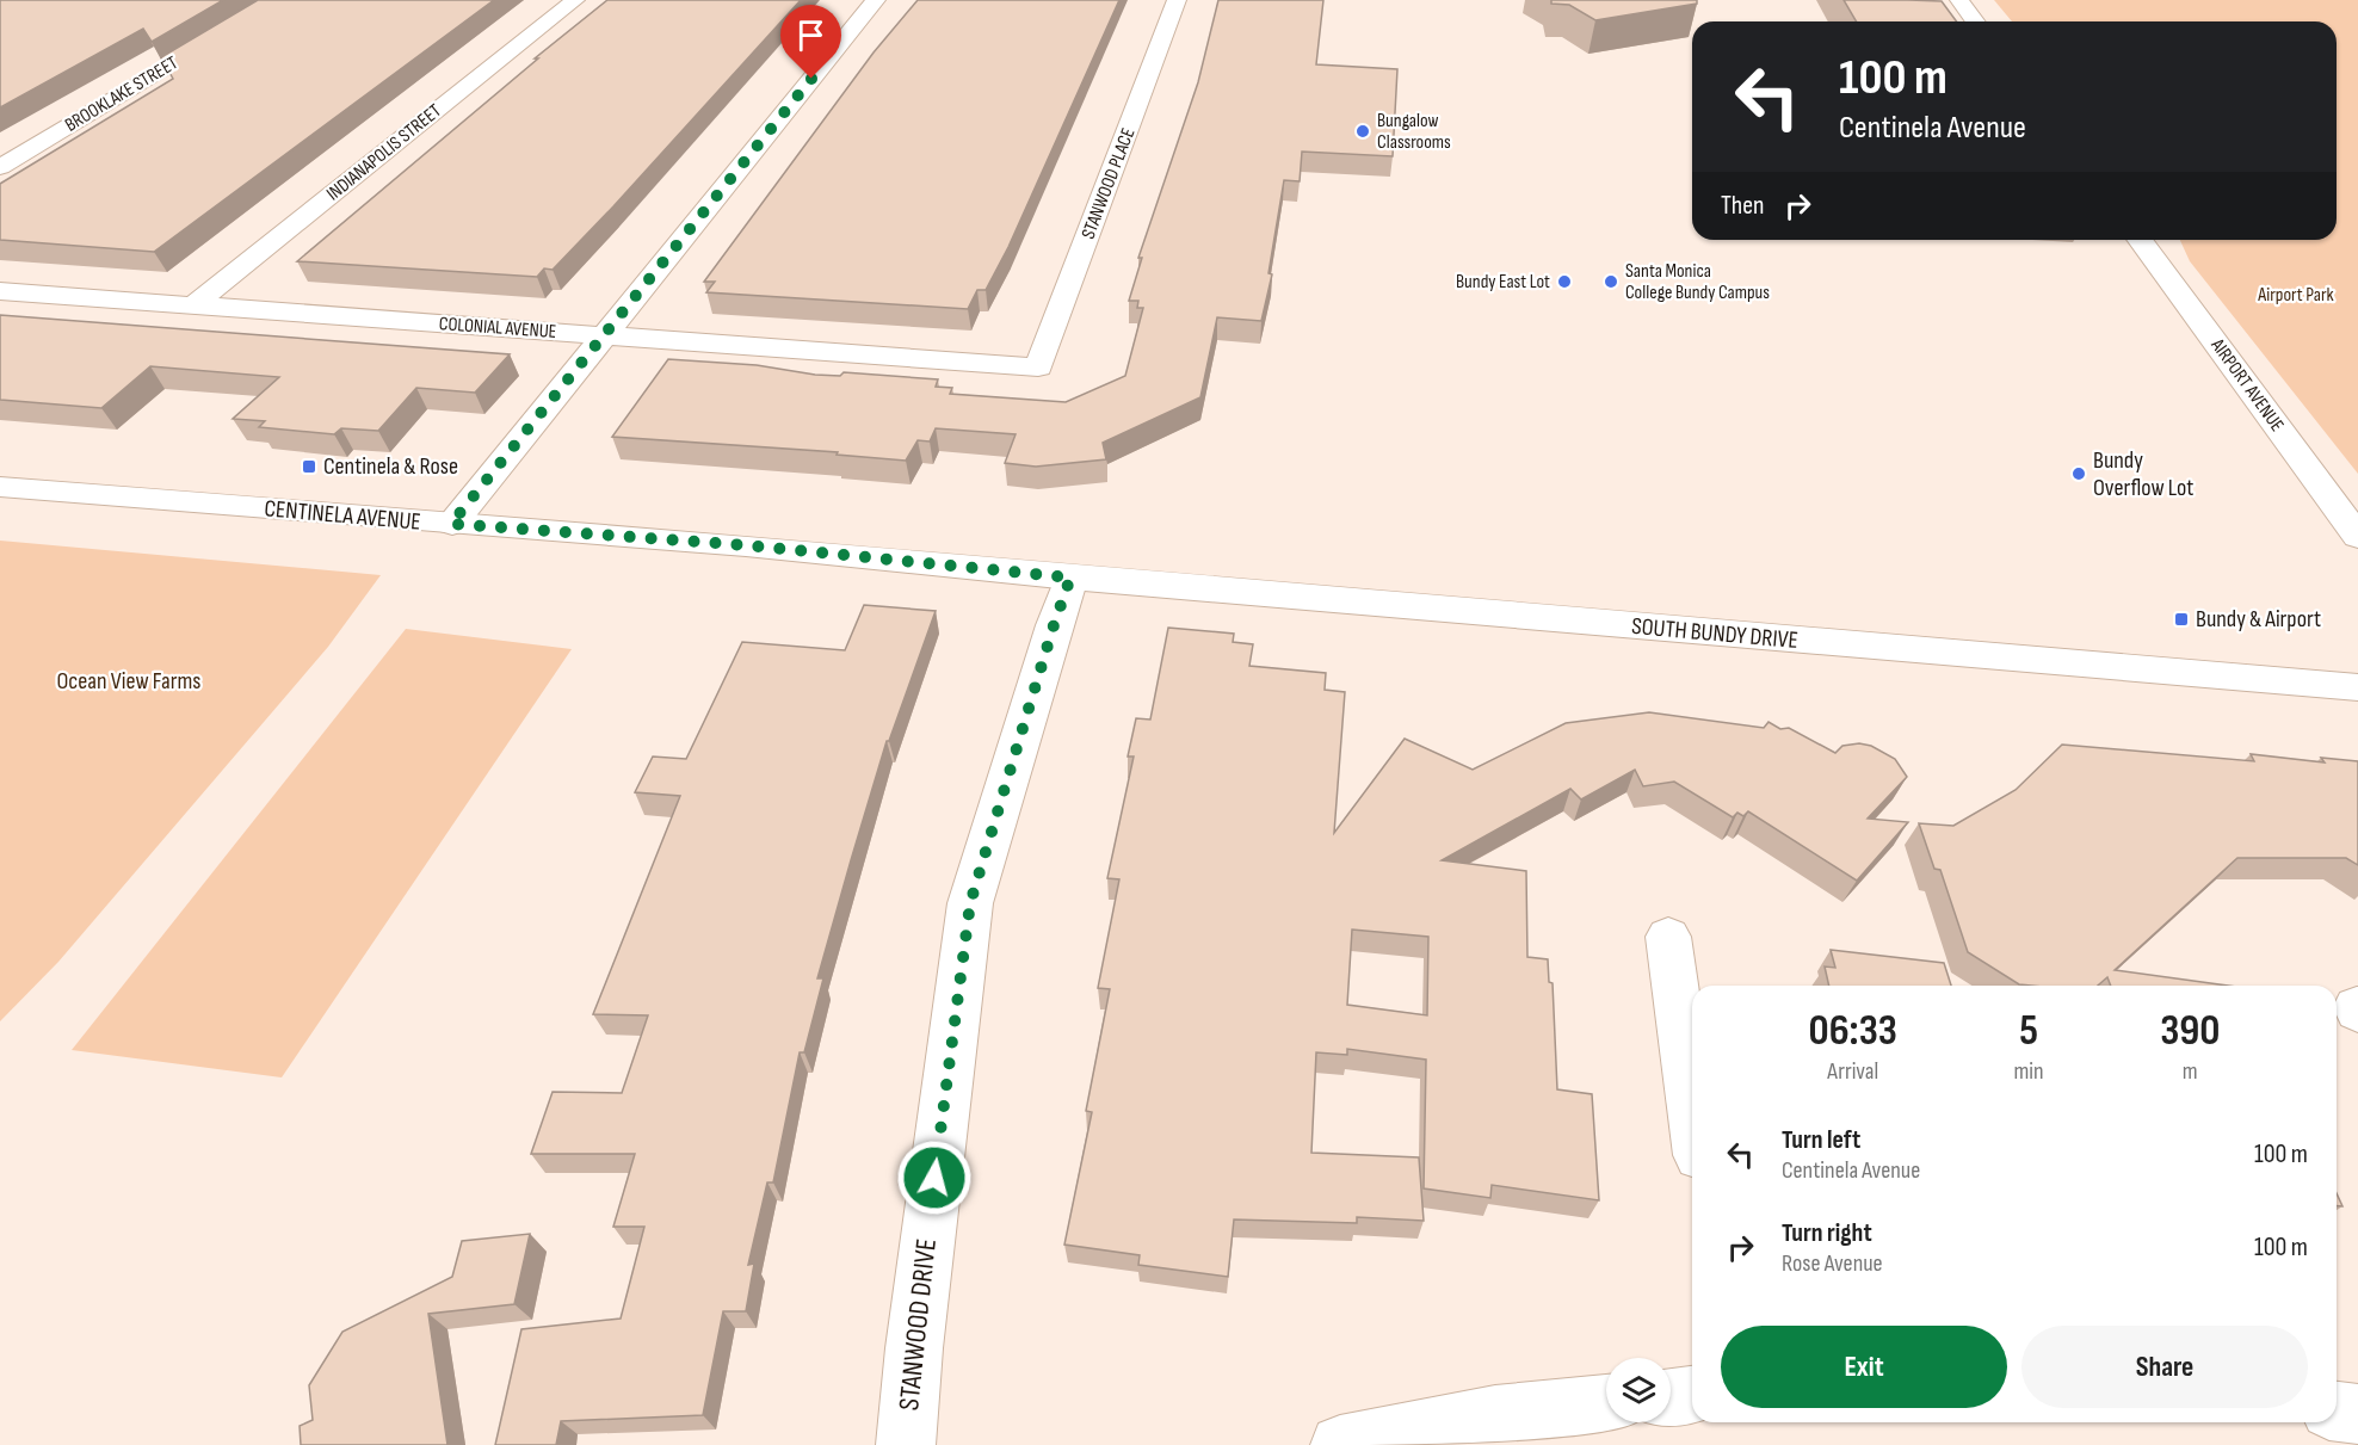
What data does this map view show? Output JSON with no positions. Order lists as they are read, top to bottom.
{
  "streets": {
    "street": [
      "BROOKLAKE STREET",
      "INDIANAPOLIS STREET",
      "STANWOOD PLACE",
      "COLONIAL AVENUE",
      "AIRPORT AVENUE",
      "CENTINELA AVENUE",
      "SOUTH BUNDY DRIVE",
      "STANWOOD DRIVE"
    ]
  },
  "crossings": [
    ["INDIANAPOLIS STREET", "COLONIAL AVENUE"],
    ["STANWOOD PLACE", "COLONIAL AVENUE"],
    ["CENTINELA AVENUE", "SOUTH BUNDY DRIVE"],
    ["CENTINELA AVENUE", "STANWOOD DRIVE"],
    ["SOUTH BUNDY DRIVE", "STANWOOD DRIVE"]
  ],
  "parks": ["Airport Park", "Ocean View Farms"],
  "places": {
    "other": [
      "Bungalow Classrooms",
      "Bundy East Lot",
      "Santa Monica College Bundy Campus",
      "Bundy Overflow Lot"
    ],
    "transit": ["Centinela & Rose", "Bundy & Airport"]
  },
  "page": {
    "turn": ["100 m", "Centinela Avenue"],
    "then": "Then",
    "eta": [
      "06:33",
      "Arrival",
      "5",
      "min",
      "390",
      "m"
    ],
    "list": [
      {
        "name": "Turn left",
        "note": "Centinela Avenue",
        "value": "100 m"
      },
      {
        "name": "Turn right",
        "note": "Rose Avenue",
        "value": "100 m"
      }
    ],
    "buttons": ["Exit", "Share"]
  }
}
